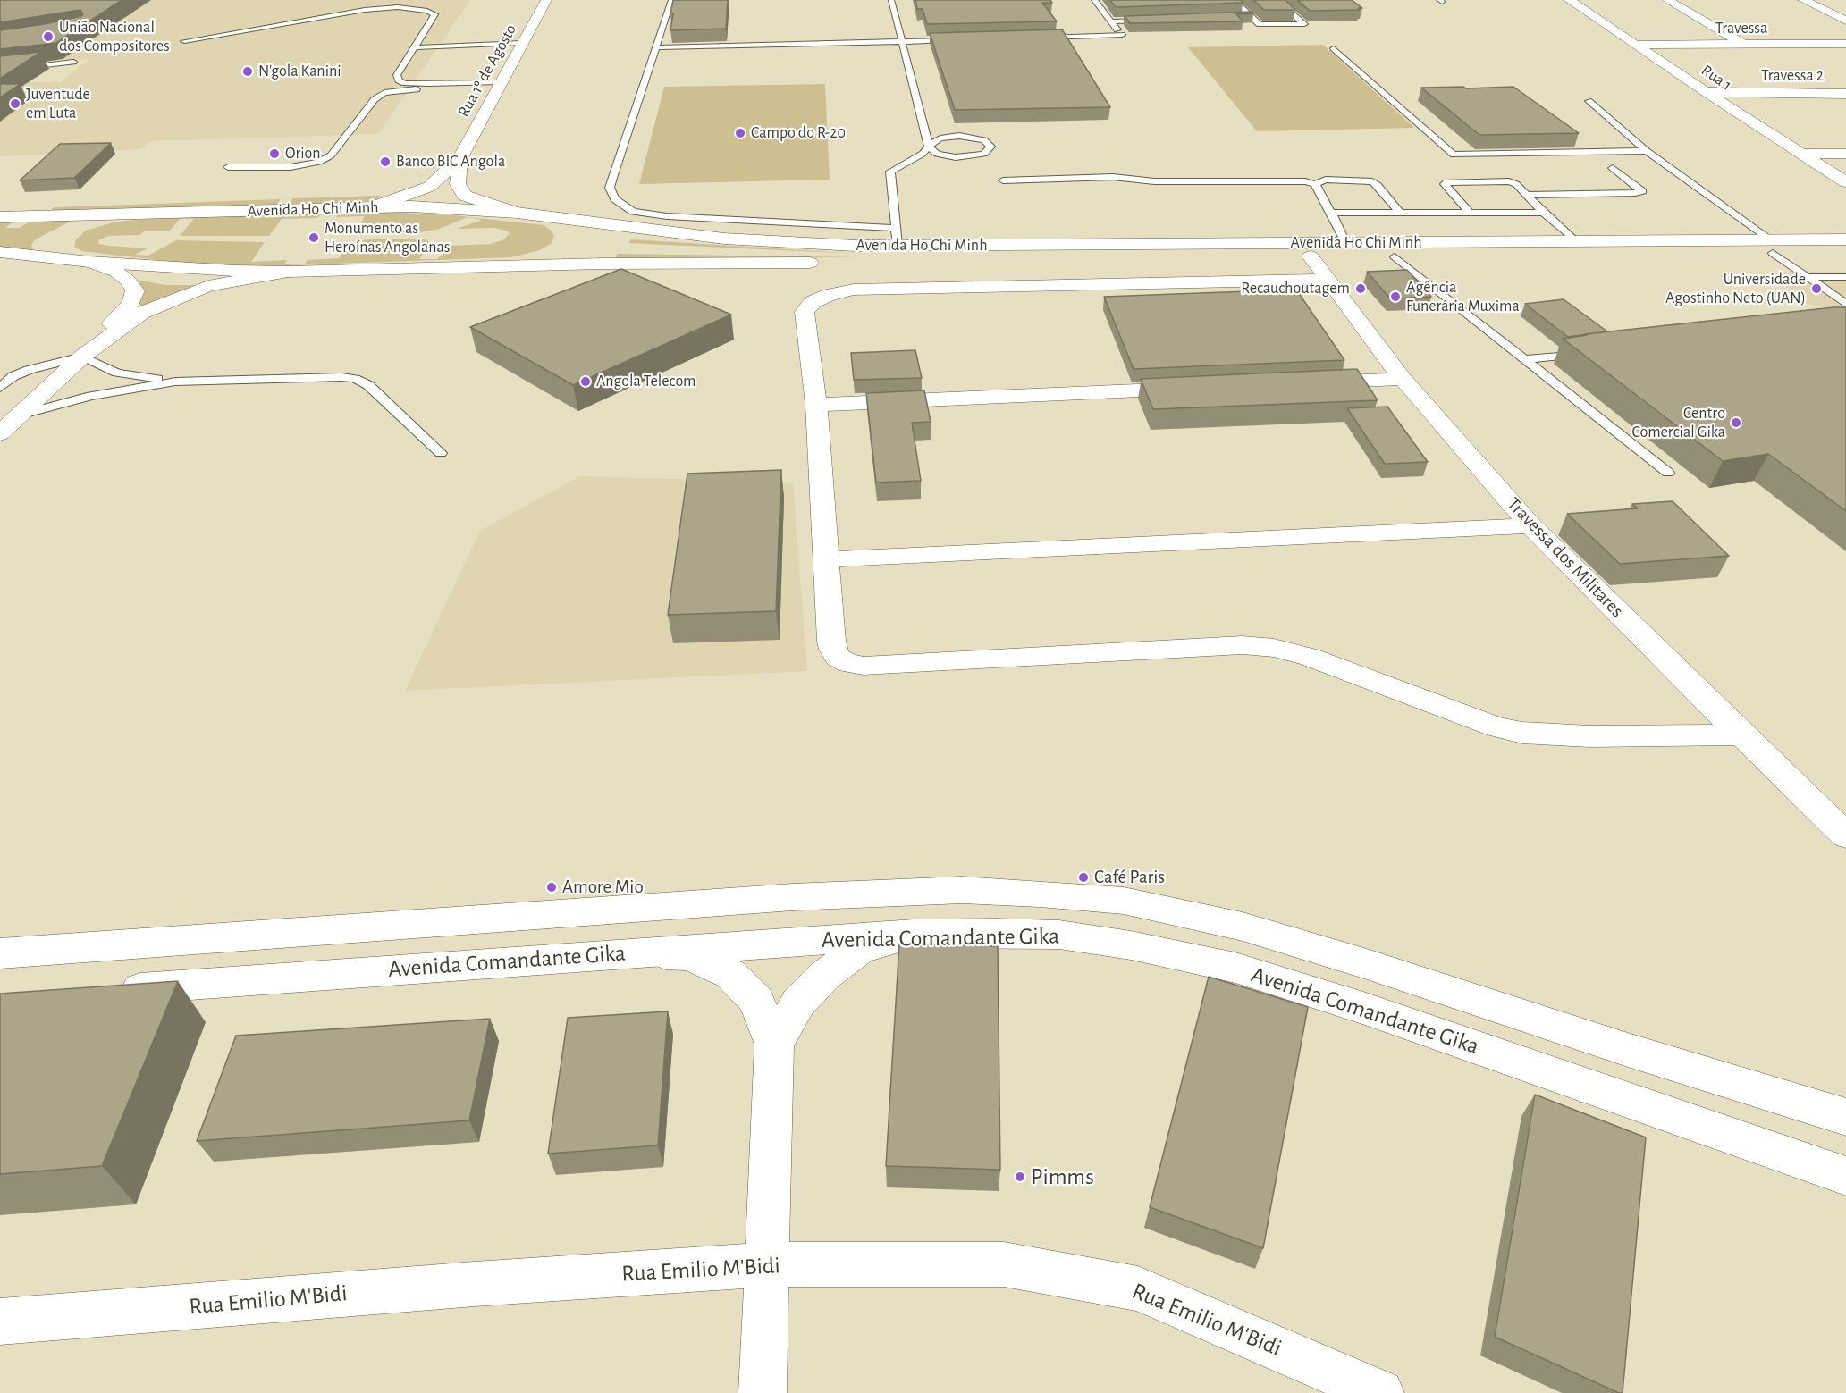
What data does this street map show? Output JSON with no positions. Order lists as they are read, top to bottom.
{
  "streets": {
    "street": [
      "Travessa",
      "Rua 1º de Agosto",
      "Travessa 2",
      "Rua 1",
      "Avenida Ho Chi Minh",
      "Travessa dos Militares",
      "Avenida Comandante Gika",
      "Rua Emilio M'Bidi"
    ]
  },
  "crossings": [
    ["Travessa", "Rua 1"],
    ["Travessa 2", "Rua 1"],
    ["Avenida Ho Chi Minh", "Travessa dos Militares"]
  ],
  "places": [
    "União Nacional dos Compositores",
    "N'gola Kanini",
    "Juventude em Luta",
    "Campo do R-20",
    "Orion",
    "Banco BIC Angola",
    "Monumento as Heroínas Angolanas",
    "Recauchoutagem",
    "Universidade Agostinho Neto (UAN)",
    "Agência Funerária Muxima",
    "Angola Telecom",
    "Centro Comercial Gika",
    "Café Paris",
    "Amore Mio",
    "Pimms"
  ]
}
